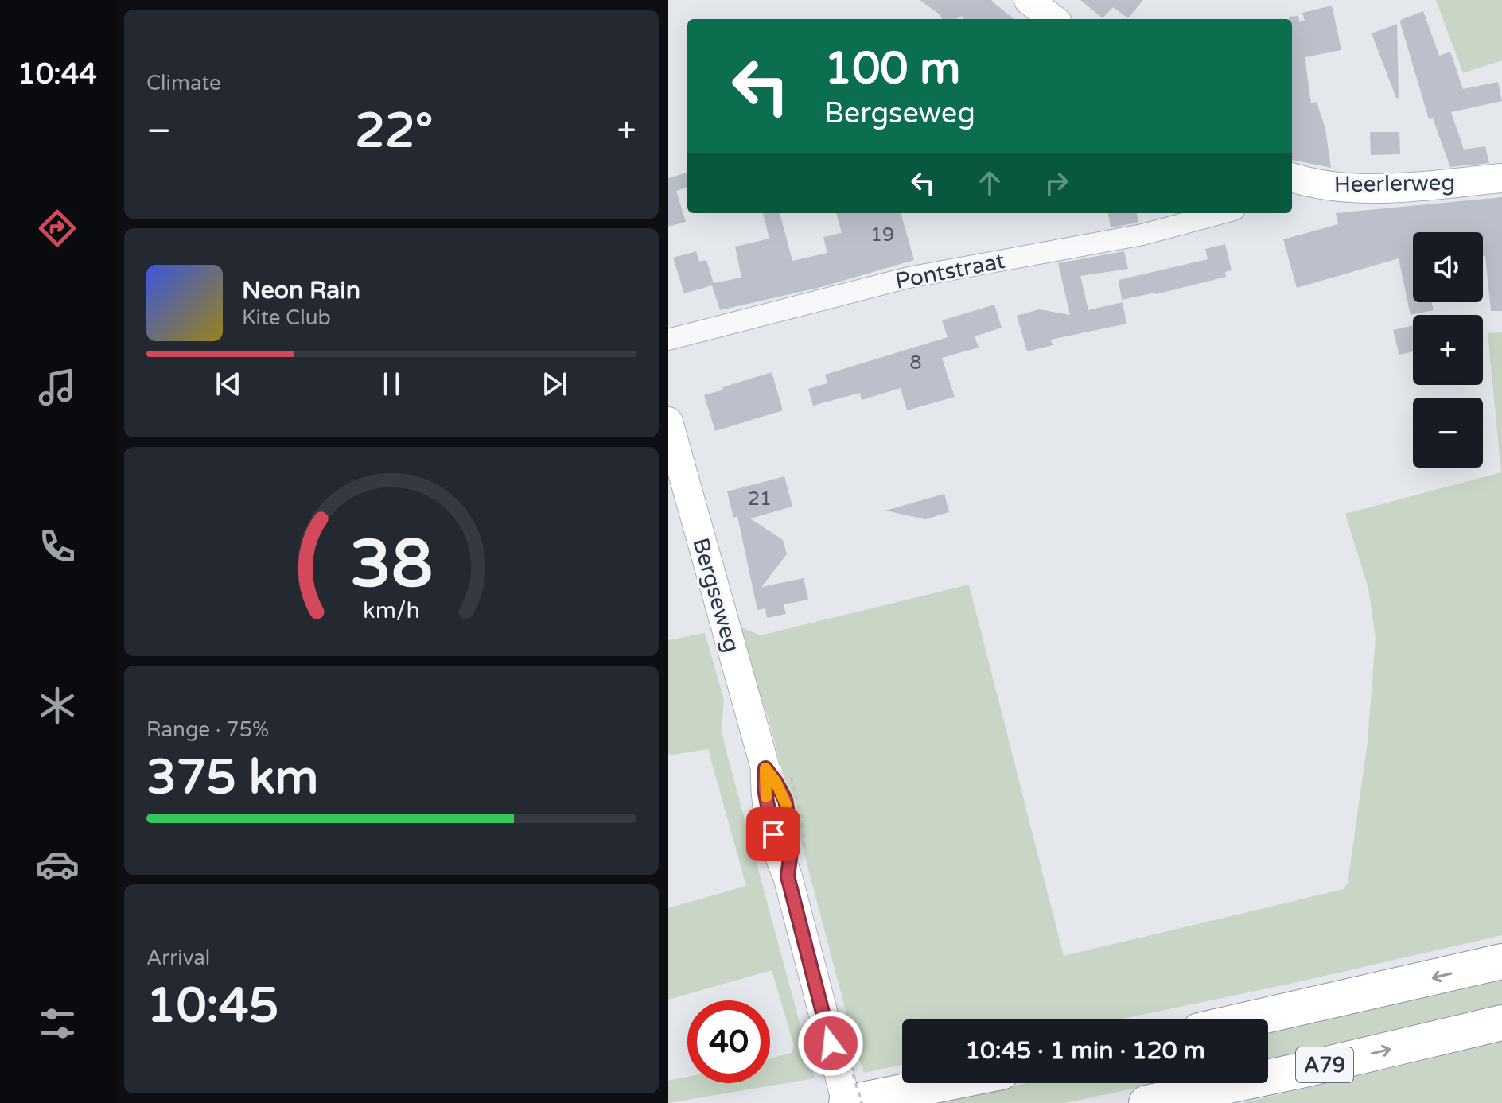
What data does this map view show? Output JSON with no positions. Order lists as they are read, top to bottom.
{
  "streets": {
    "highway": ["A79"],
    "street": ["Heerlerweg", "Pontstraat", "Bergseweg"]
  },
  "house_numbers": ["19", "8", "21"],
  "page": {
    "tabs": "10:44",
    "tile": [
      "Climate",
      ["Range · 75%", "375 km"],
      ["Arrival", "10:45"]
    ],
    "turn": ["100 m", "Bergseweg"],
    "heat": ["−", "22°", "+"],
    "map_buttons": ["+", "−"],
    "song": ["Neon Rain", "Kite Club"],
    "limit": "40",
    "trip": "10:45 · 1 min · 120 m",
    "gauge": ["38", "km/h"]
  }
}
